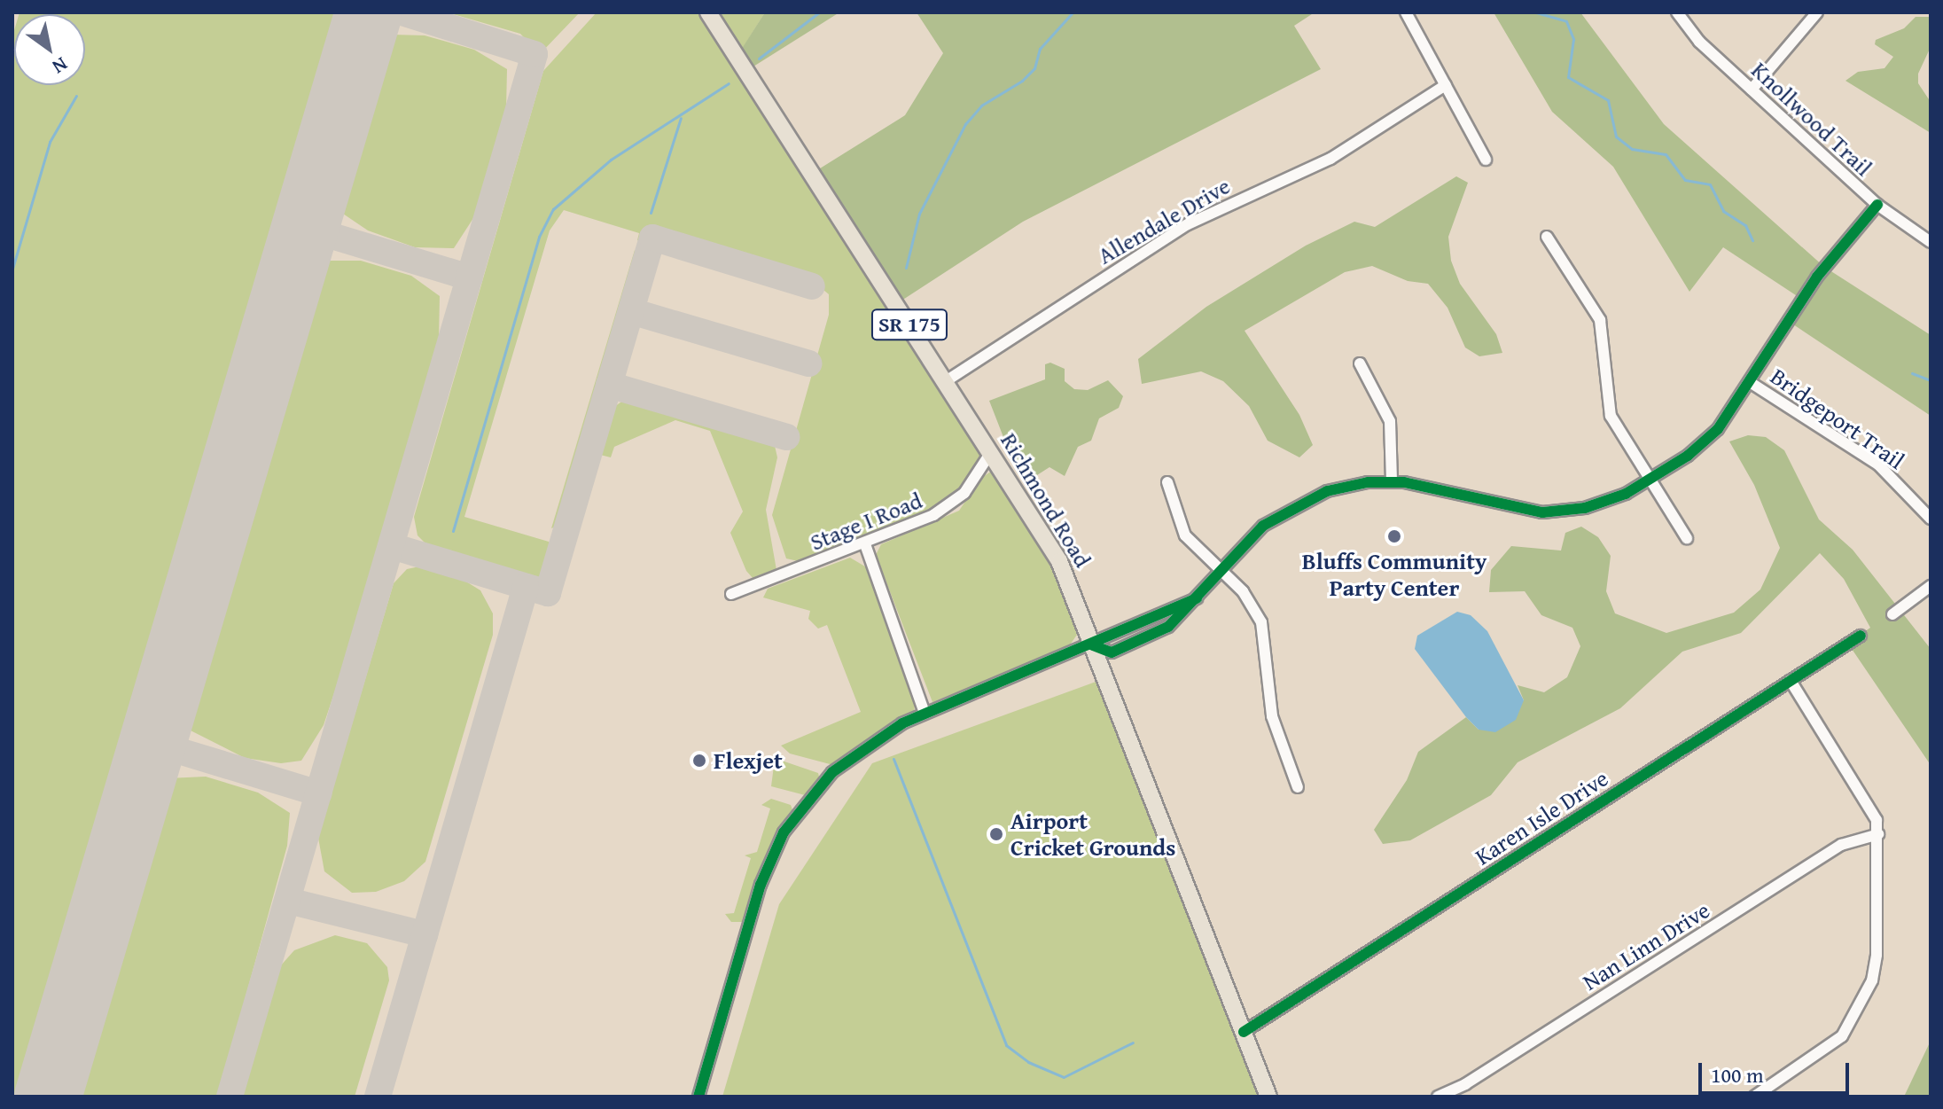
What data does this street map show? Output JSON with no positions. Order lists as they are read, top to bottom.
{
  "streets": {
    "main road": ["SR 175", "Richmond Road"],
    "street": [
      "Knollwood Trail",
      "Allendale Drive",
      "Bridgeport Trail",
      "Stage I Road",
      "Karen Isle Drive",
      "Nan Linn Drive"
    ]
  },
  "crossings": [
    ["Allendale Drive", "Richmond Road"],
    ["Richmond Road", "Stage I Road"],
    ["Richmond Road", "Karen Isle Drive"]
  ],
  "places": ["Bluffs Community Party Center", "Flexjet", "Airport Cricket Grounds"],
  "scale_bar": "100 m",
  "north": "bottom right"
}
